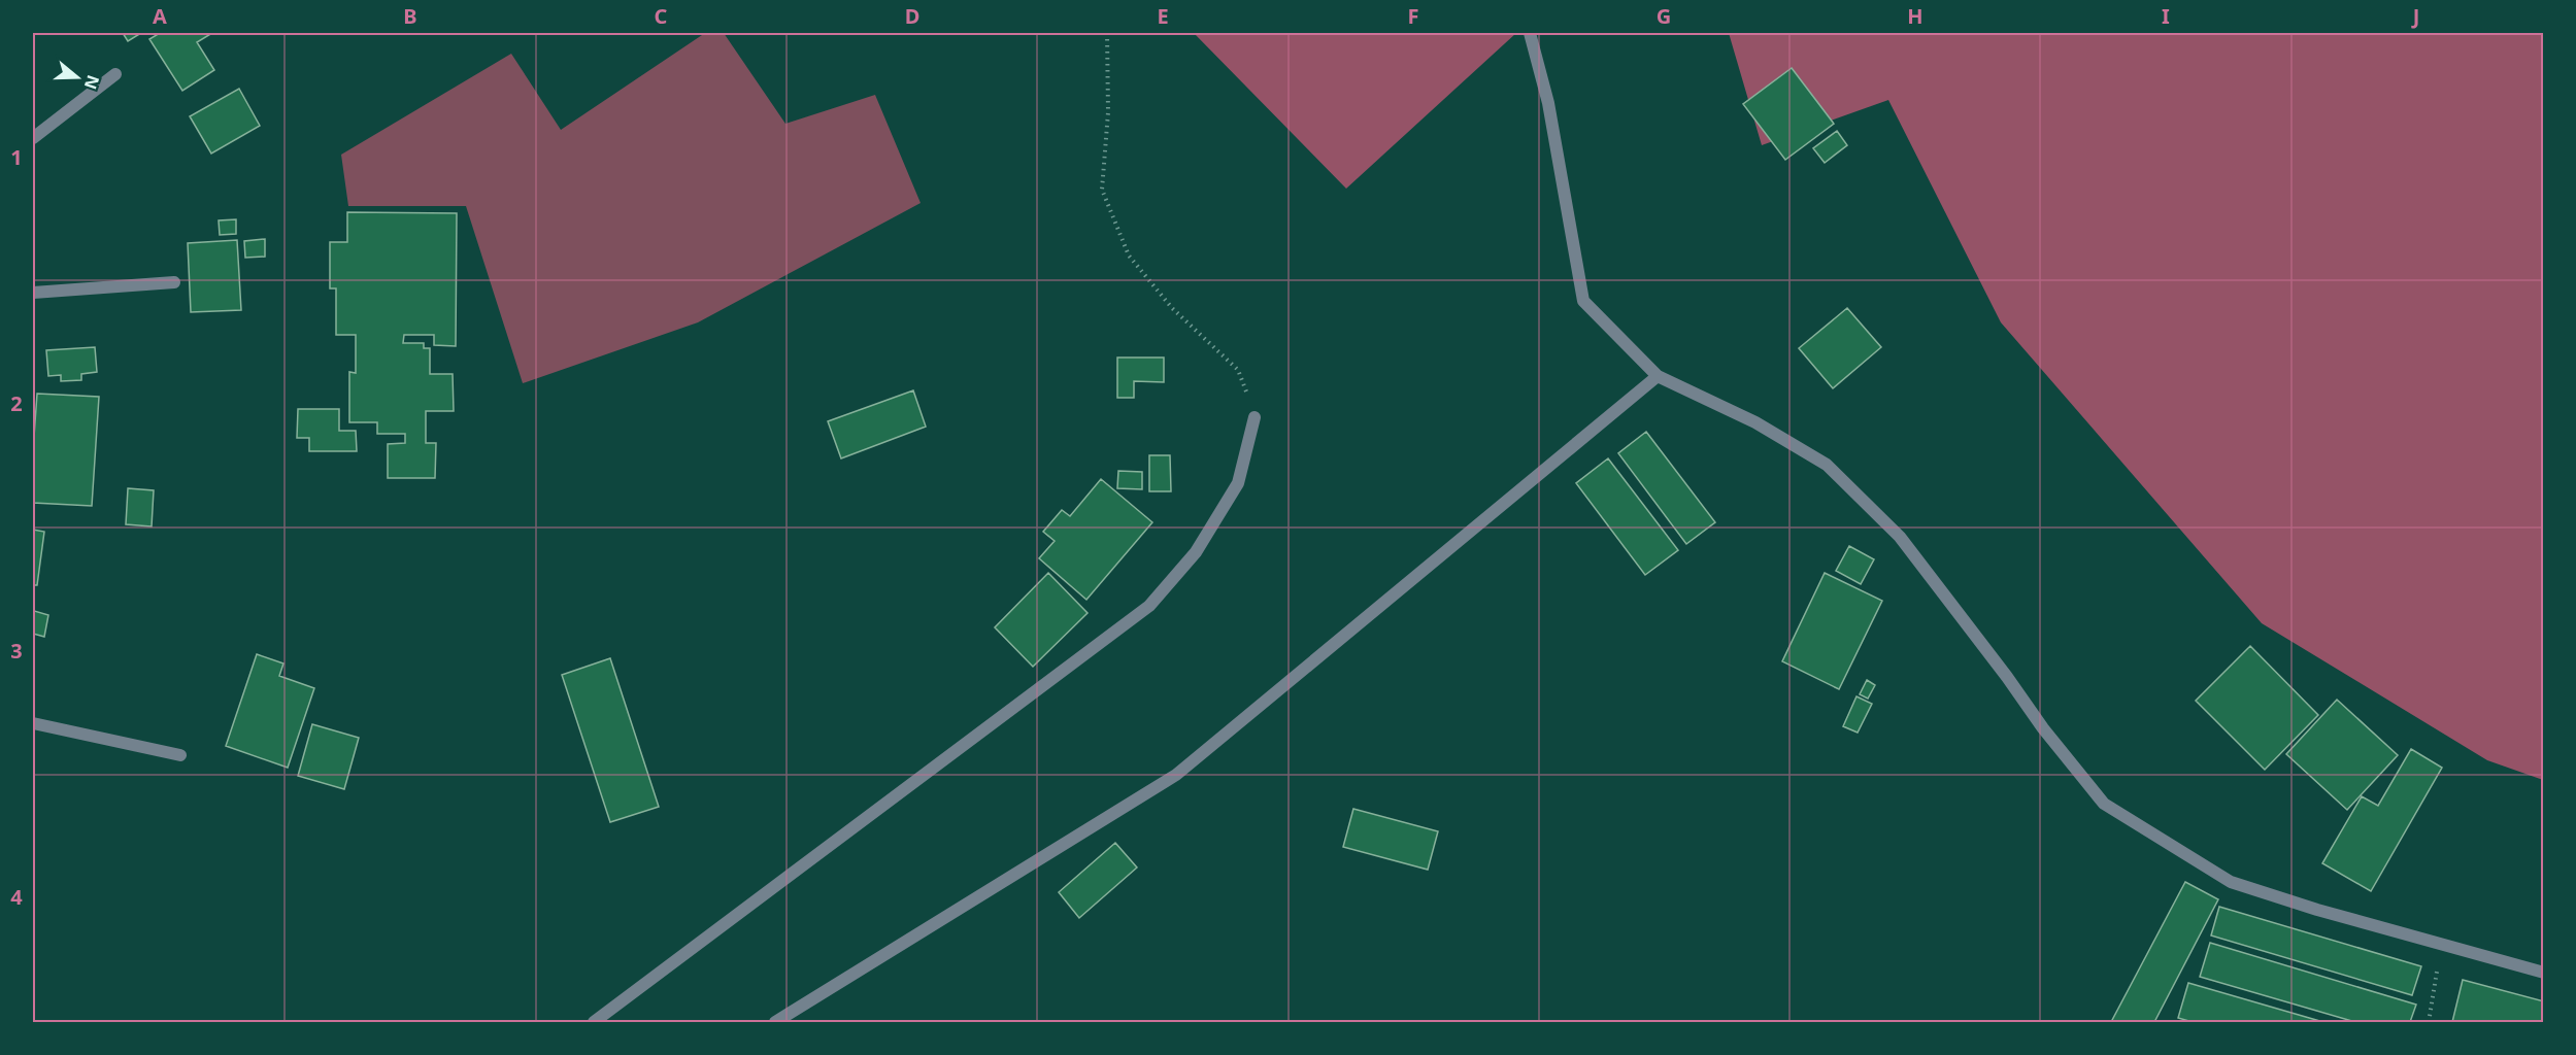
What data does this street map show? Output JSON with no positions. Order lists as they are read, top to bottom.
{
  "north": "right",
  "grid": {
    "columns": [
      "A",
      "B",
      "C",
      "D",
      "E",
      "F",
      "G",
      "H",
      "I",
      "J"
    ],
    "rows": [
      "1",
      "2",
      "3",
      "4"
    ]
  }
}
